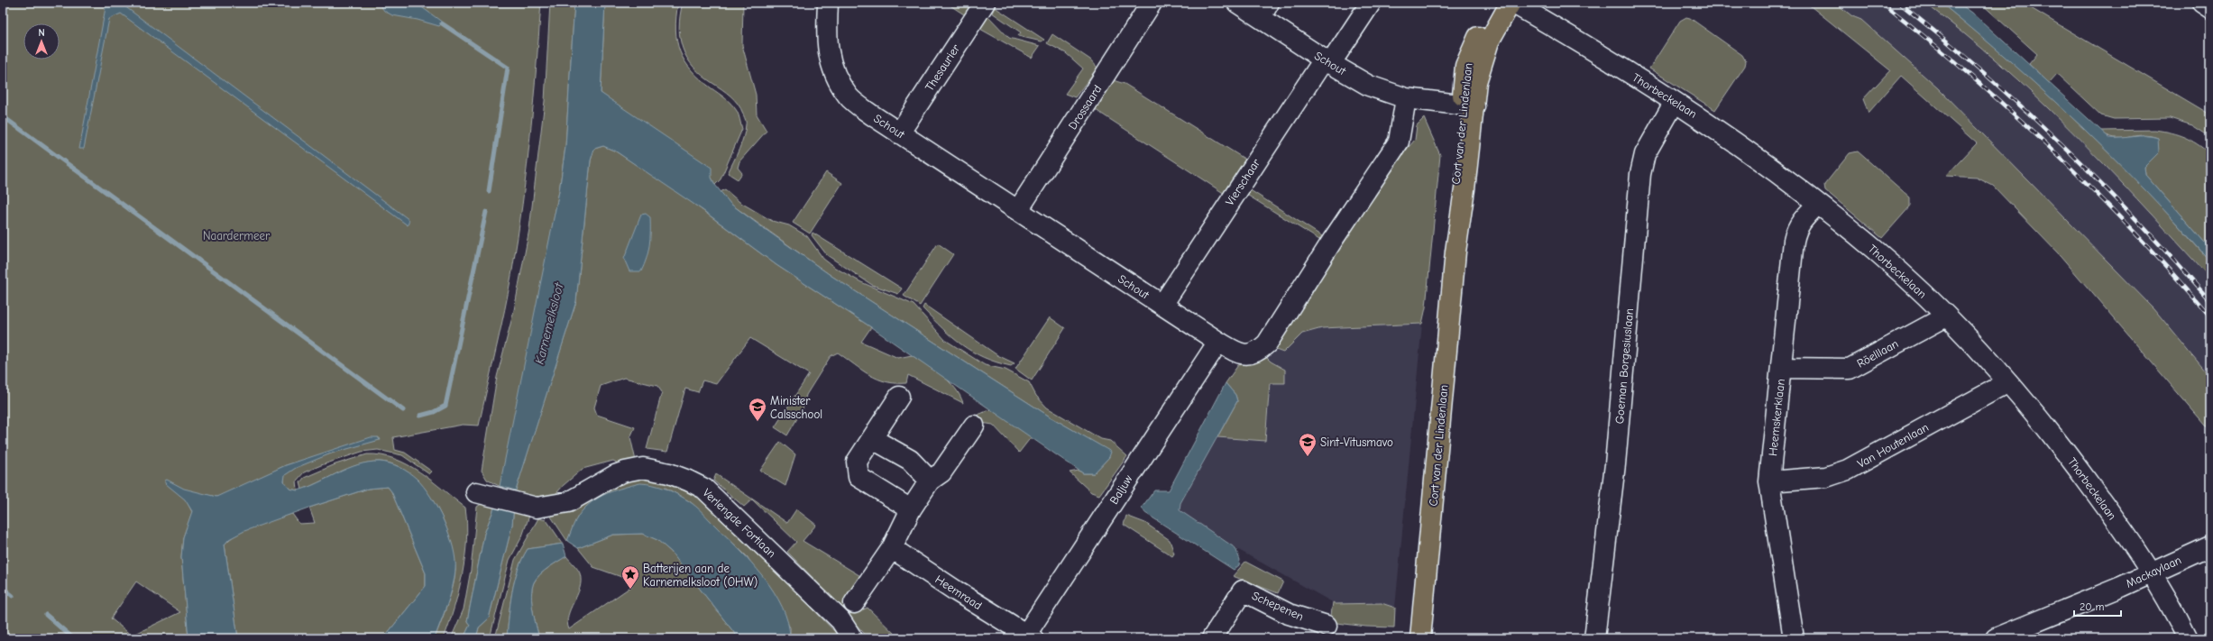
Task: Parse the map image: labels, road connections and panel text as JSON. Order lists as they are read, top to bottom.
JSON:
{
  "streets": {
    "main road": ["Cort van der Lindenlaan"],
    "street": [
      "Schout",
      "Thesaurier",
      "Thorbeckelaan",
      "Drossaard",
      "Vierschaar",
      "Röelllaan",
      "Goeman Borgesiuslaan",
      "Heemskerklaan",
      "Van Houtenlaan",
      "Baljuw",
      "Verlengde Fortlaan",
      "Mackaylaan",
      "Heemraad",
      "Schepenen"
    ]
  },
  "crossings": [
    ["Schout", "Thesaurier"],
    ["Schout", "Drossaard"],
    ["Schout", "Cort van der Lindenlaan"],
    ["Schout", "Vierschaar"],
    ["Schout", "Baljuw"],
    ["Thorbeckelaan", "Cort van der Lindenlaan"],
    ["Thorbeckelaan", "Röelllaan"],
    ["Thorbeckelaan", "Goeman Borgesiuslaan"],
    ["Thorbeckelaan", "Heemskerklaan"],
    ["Thorbeckelaan", "Van Houtenlaan"],
    ["Thorbeckelaan", "Mackaylaan"],
    ["Röelllaan", "Heemskerklaan"],
    ["Heemskerklaan", "Van Houtenlaan"],
    ["Baljuw", "Heemraad"]
  ],
  "water": ["Karnemelksloot"],
  "parks": ["Naardermeer"],
  "places": {
    "school or university": ["Minister Calsschool", "Sint-Vitusmavo"],
    "place": ["Batterijen aan de Karnemelksloot (OHW)"]
  },
  "scale_bar": "20 m",
  "north": "top"
}
